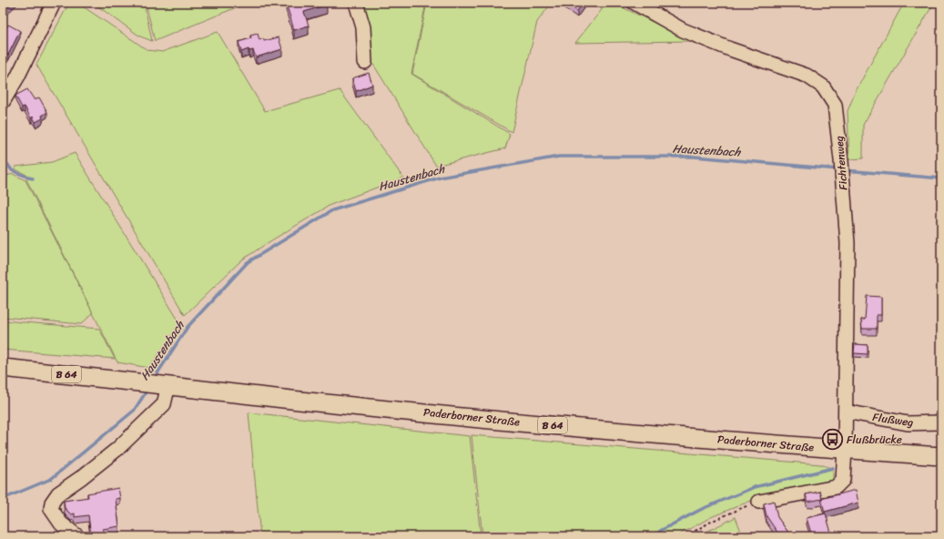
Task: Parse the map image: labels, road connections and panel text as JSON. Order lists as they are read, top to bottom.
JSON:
{
  "streets": {
    "main road": ["B 64", "Paderborner Straße"],
    "street": ["Fichtenweg", "Flußweg"]
  },
  "crossings": [
    ["Fichtenweg", "Paderborner Straße"],
    ["Fichtenweg", "Flußweg"]
  ],
  "water": ["Haustenbach"],
  "places": {
    "bus stop": ["Flußbrücke"]
  }
}
